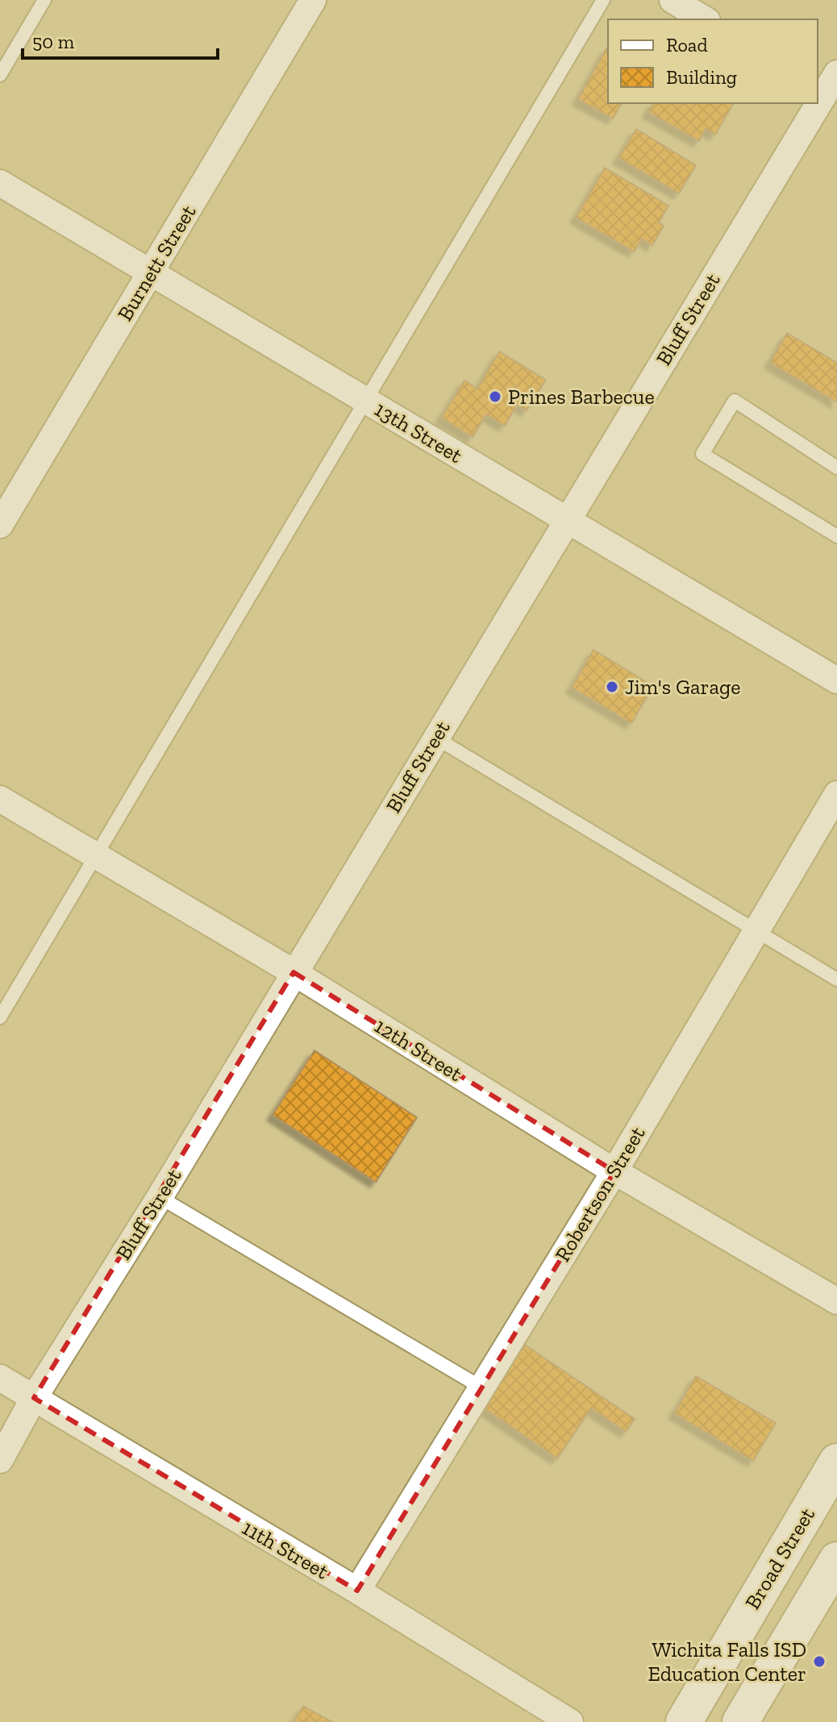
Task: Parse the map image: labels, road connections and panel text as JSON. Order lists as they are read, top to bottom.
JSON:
{
  "streets": {
    "main road": ["Broad Street"],
    "street": [
      "Burnett Street",
      "Bluff Street",
      "13th Street",
      "12th Street",
      "Robertson Street",
      "11th Street"
    ]
  },
  "crossings": [
    ["Burnett Street", "13th Street"],
    ["Bluff Street", "13th Street"],
    ["Bluff Street", "12th Street"],
    ["Bluff Street", "11th Street"],
    ["12th Street", "Robertson Street"],
    ["Robertson Street", "11th Street"]
  ],
  "places": ["Prines Barbecue", "Jim's Garage", "Wichita Falls ISD Education Center"],
  "legend": ["Road", "Building"],
  "scale_bar": "50 m"
}
